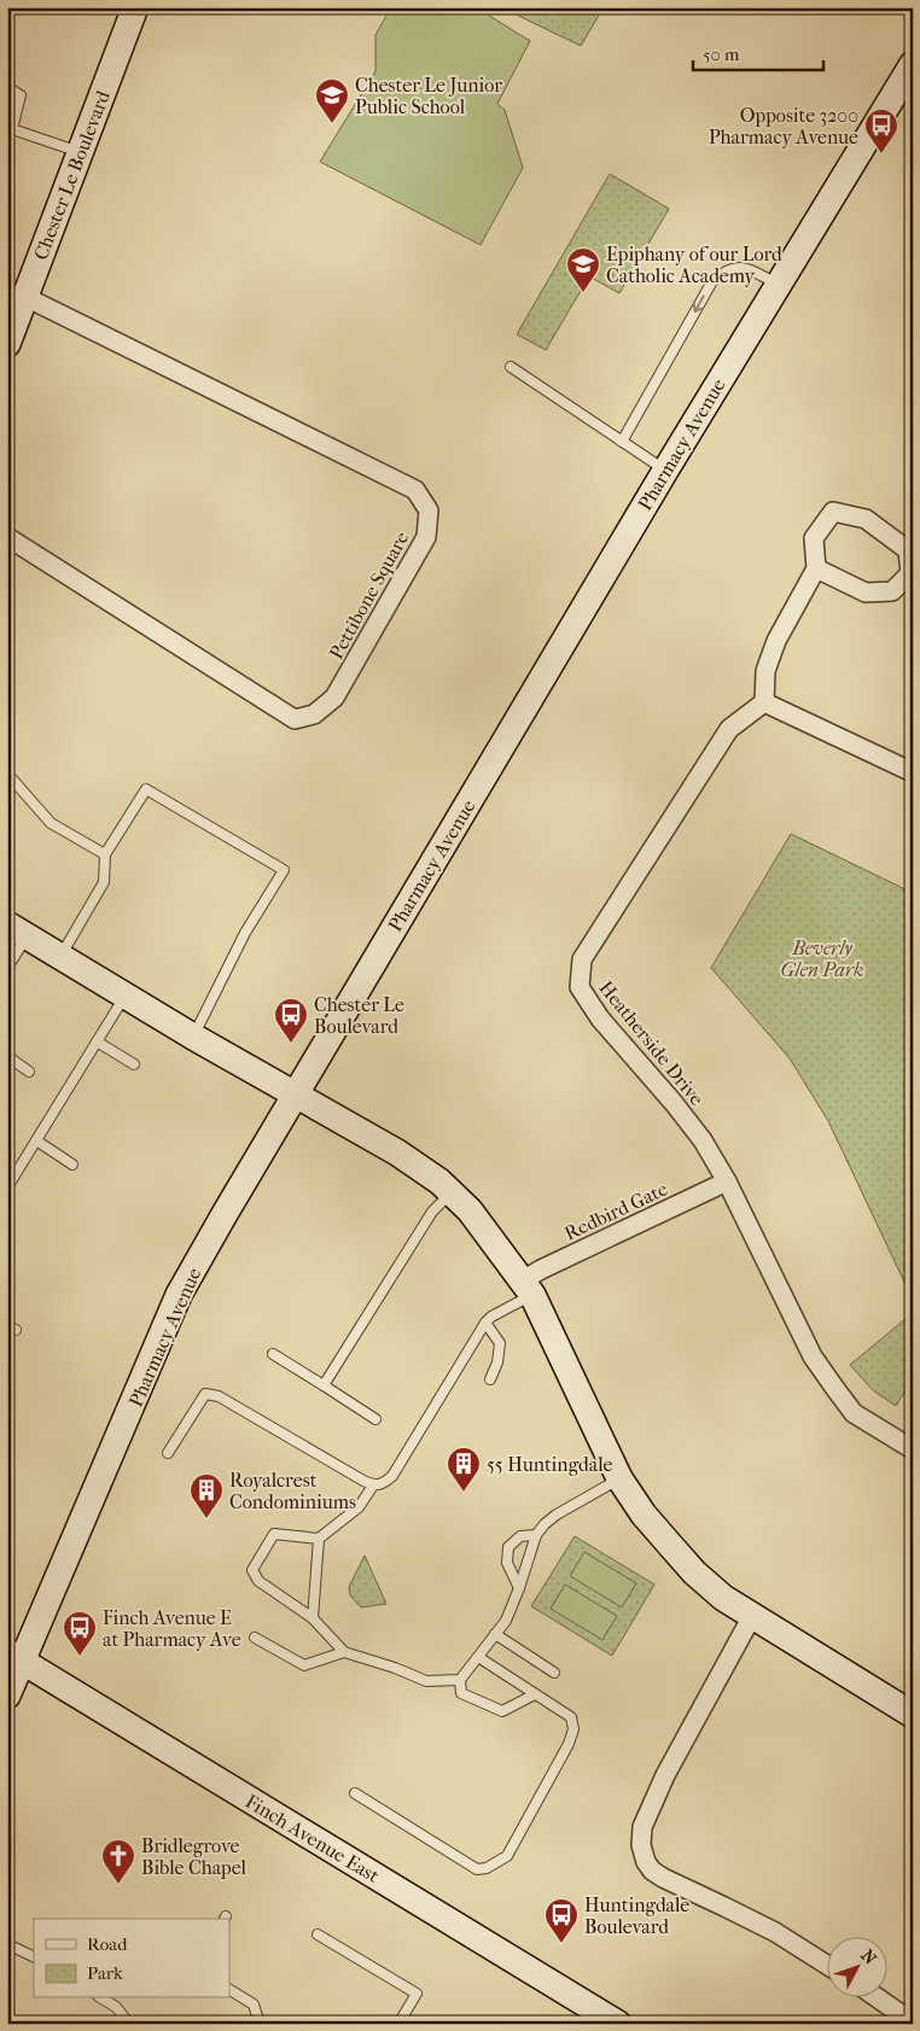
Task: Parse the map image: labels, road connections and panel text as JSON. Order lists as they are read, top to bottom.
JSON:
{
  "streets": {
    "street": [
      "Chester Le Boulevard",
      "Pharmacy Avenue",
      "Pettibone Square",
      "Heatherside Drive",
      "Redbird Gate",
      "Finch Avenue East"
    ]
  },
  "crossings": [
    ["Chester Le Boulevard", "Pettibone Square"],
    ["Pharmacy Avenue", "Finch Avenue East"],
    ["Heatherside Drive", "Redbird Gate"]
  ],
  "parks": ["Beverly Glen Park"],
  "places": {
    "school or university": ["Chester Le Junior Public School", "Epiphany of our Lord Catholic Academy"],
    "bus stop": [
      "Opposite 3200 Pharmacy Avenue",
      "Chester Le Boulevard",
      "Finch Avenue E at Pharmacy Ave",
      "Huntingdale Boulevard"
    ],
    "building": ["55 Huntingdale", "Royalcrest Condominiums"],
    "church": ["Bridlegrove Bible Chapel"]
  },
  "legend": ["Road", "Park"],
  "scale_bar": "50 m",
  "north": "top right"
}
